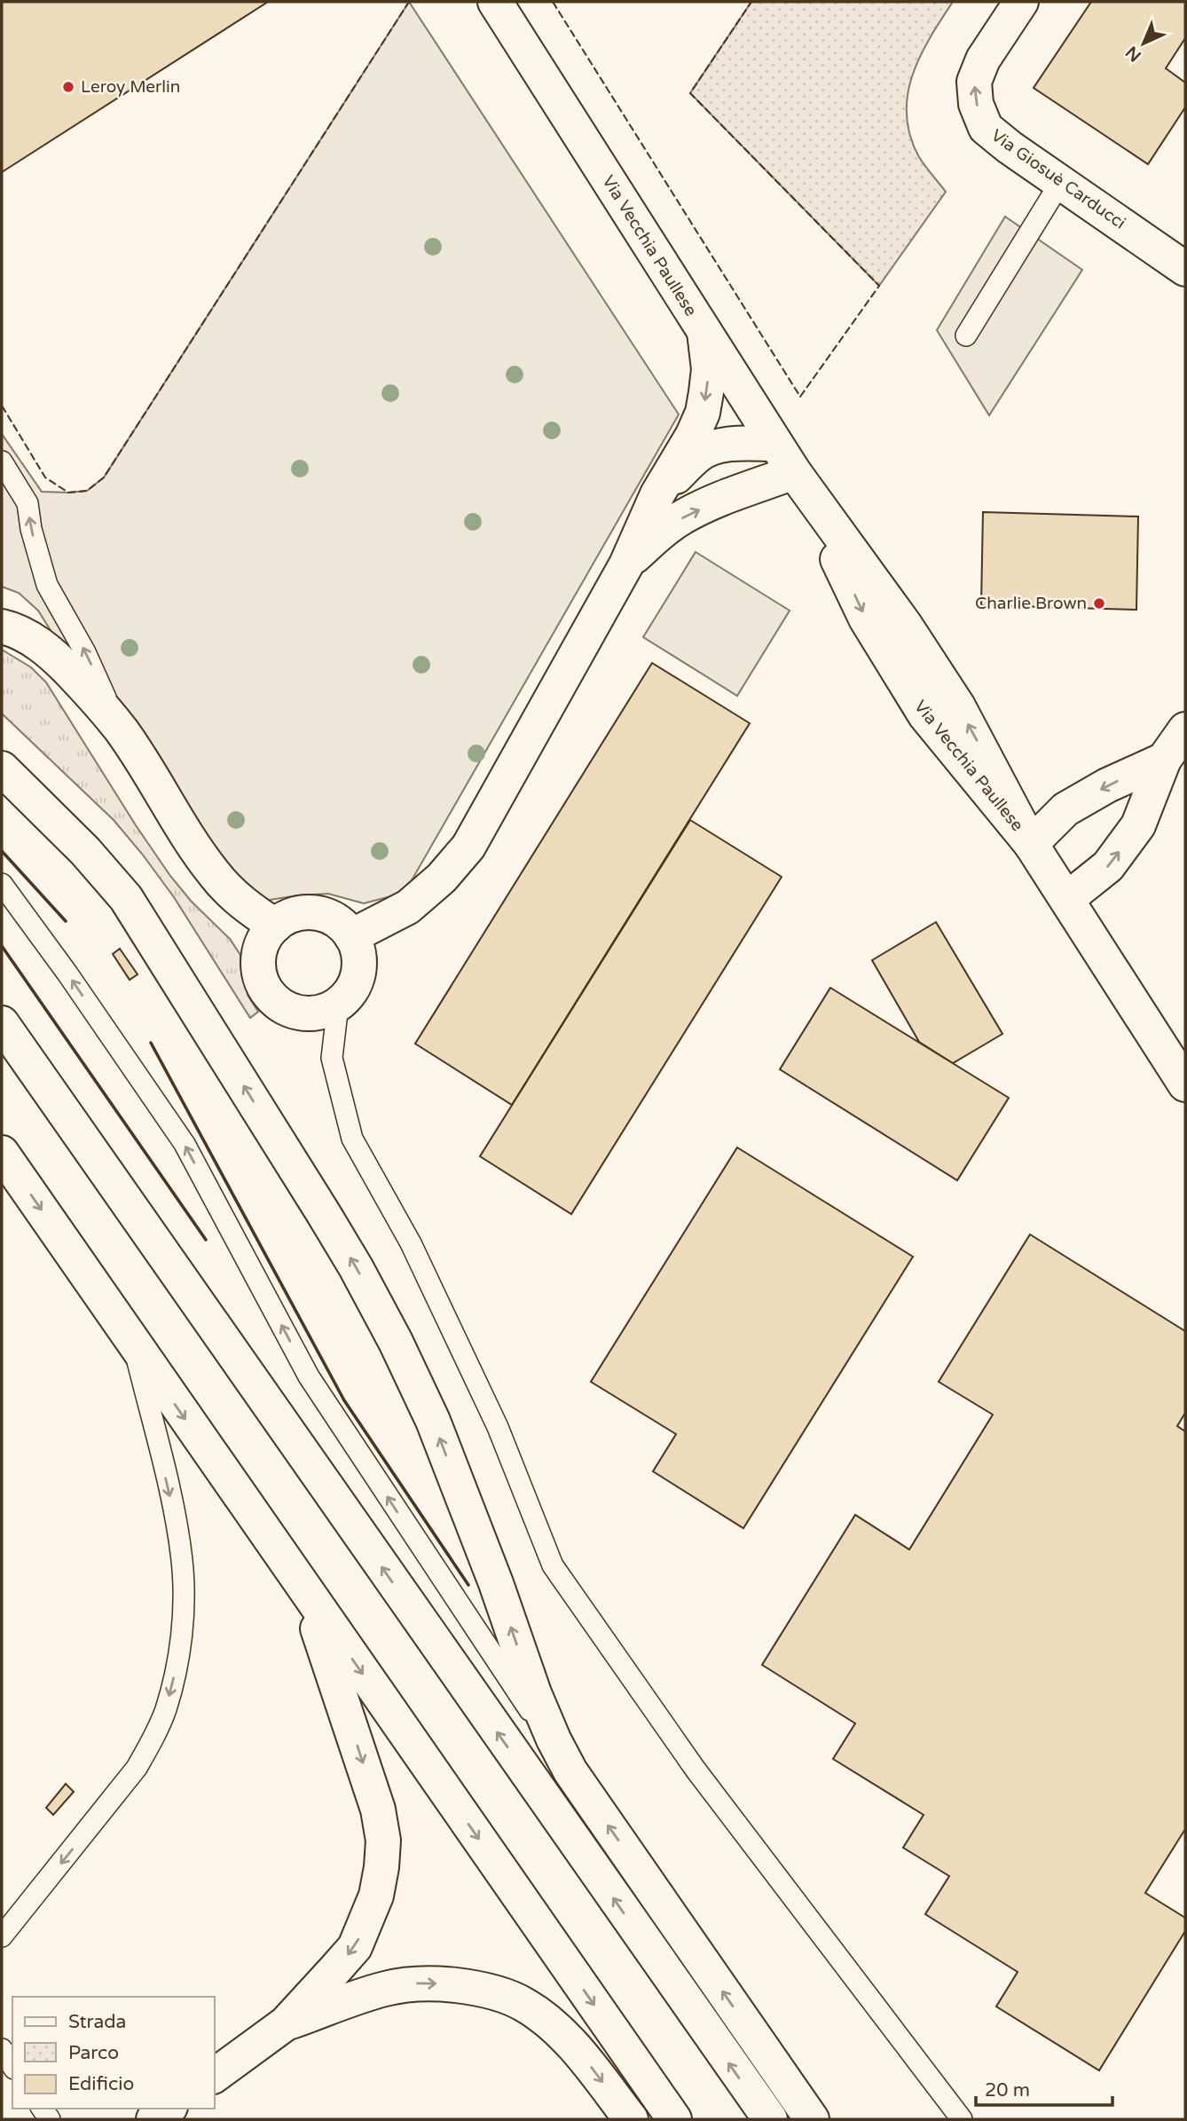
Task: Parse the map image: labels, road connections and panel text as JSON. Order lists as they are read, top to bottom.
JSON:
{
  "streets": {
    "main road": ["Via Giosuè Carducci", "Via Vecchia Paullese"]
  },
  "places": ["Leroy Merlin", "Charlie Brown"],
  "legend": ["Strada", "Parco", "Edificio"],
  "scale_bar": "20 m",
  "north": "bottom left"
}
